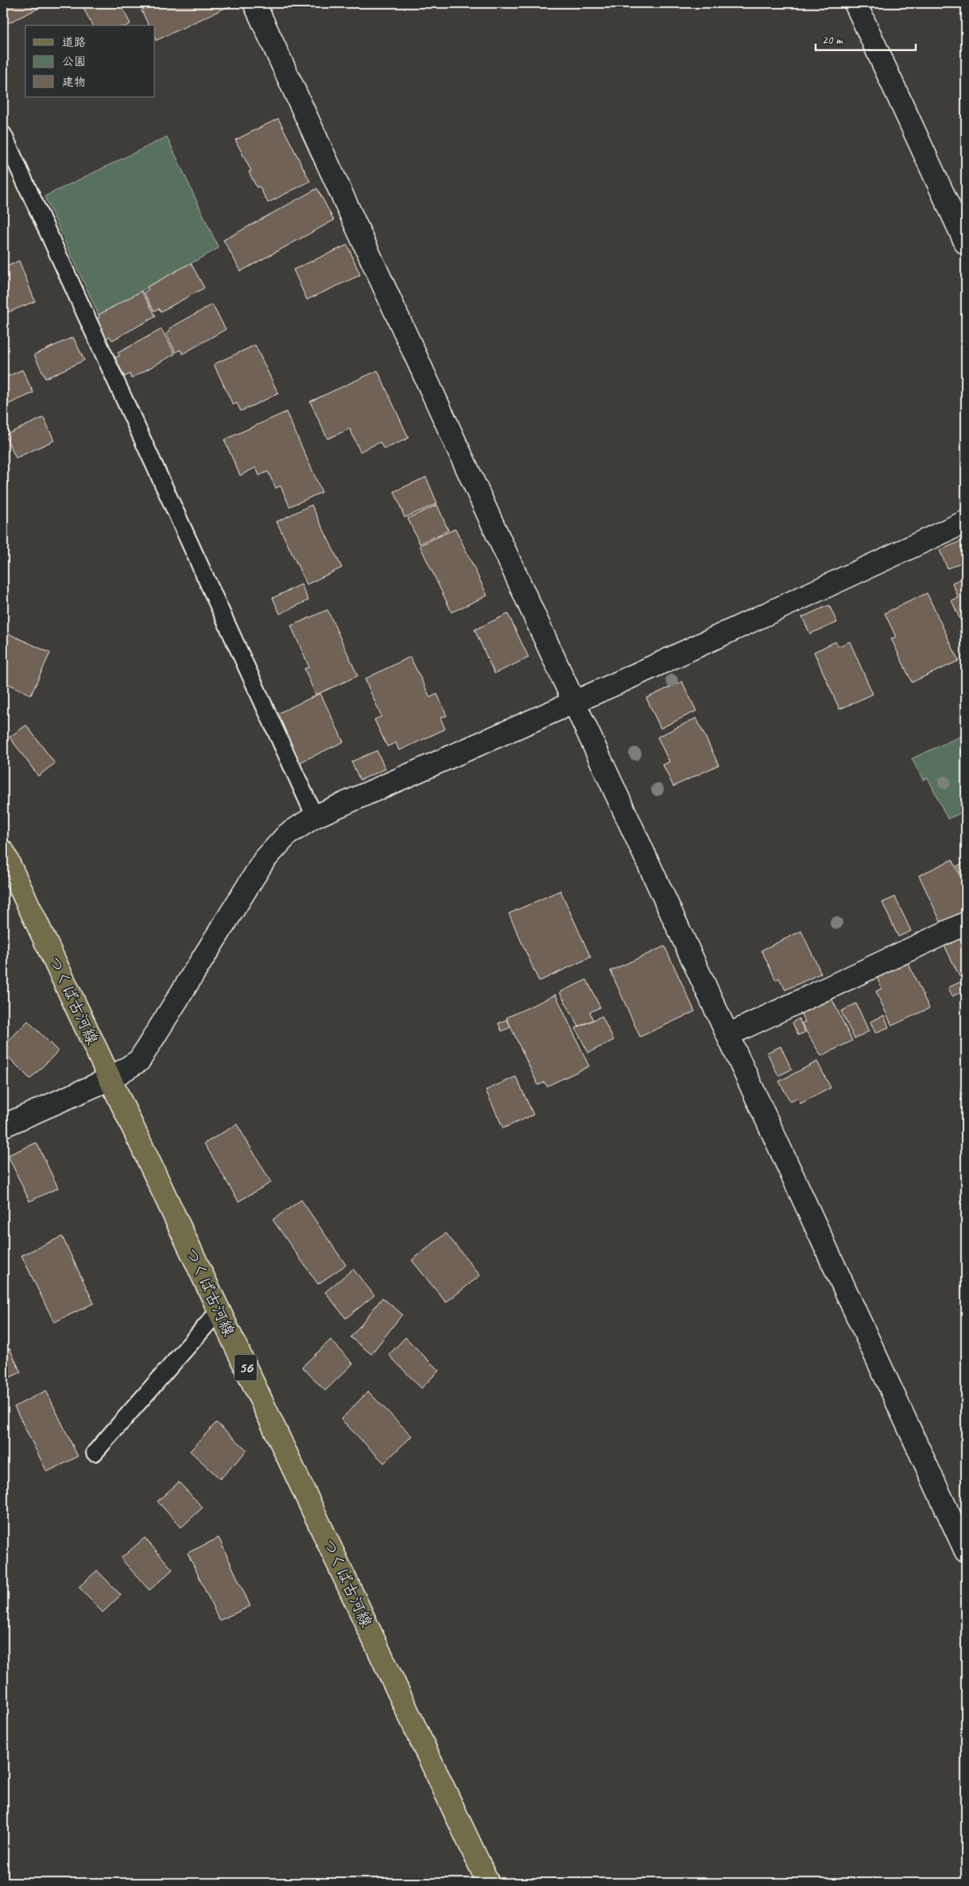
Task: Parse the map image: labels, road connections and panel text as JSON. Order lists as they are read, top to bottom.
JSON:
{
  "streets": {
    "main road": ["つくば古河線", "56"]
  },
  "legend": ["道路", "公園", "建物"],
  "scale_bar": "20 m"
}
